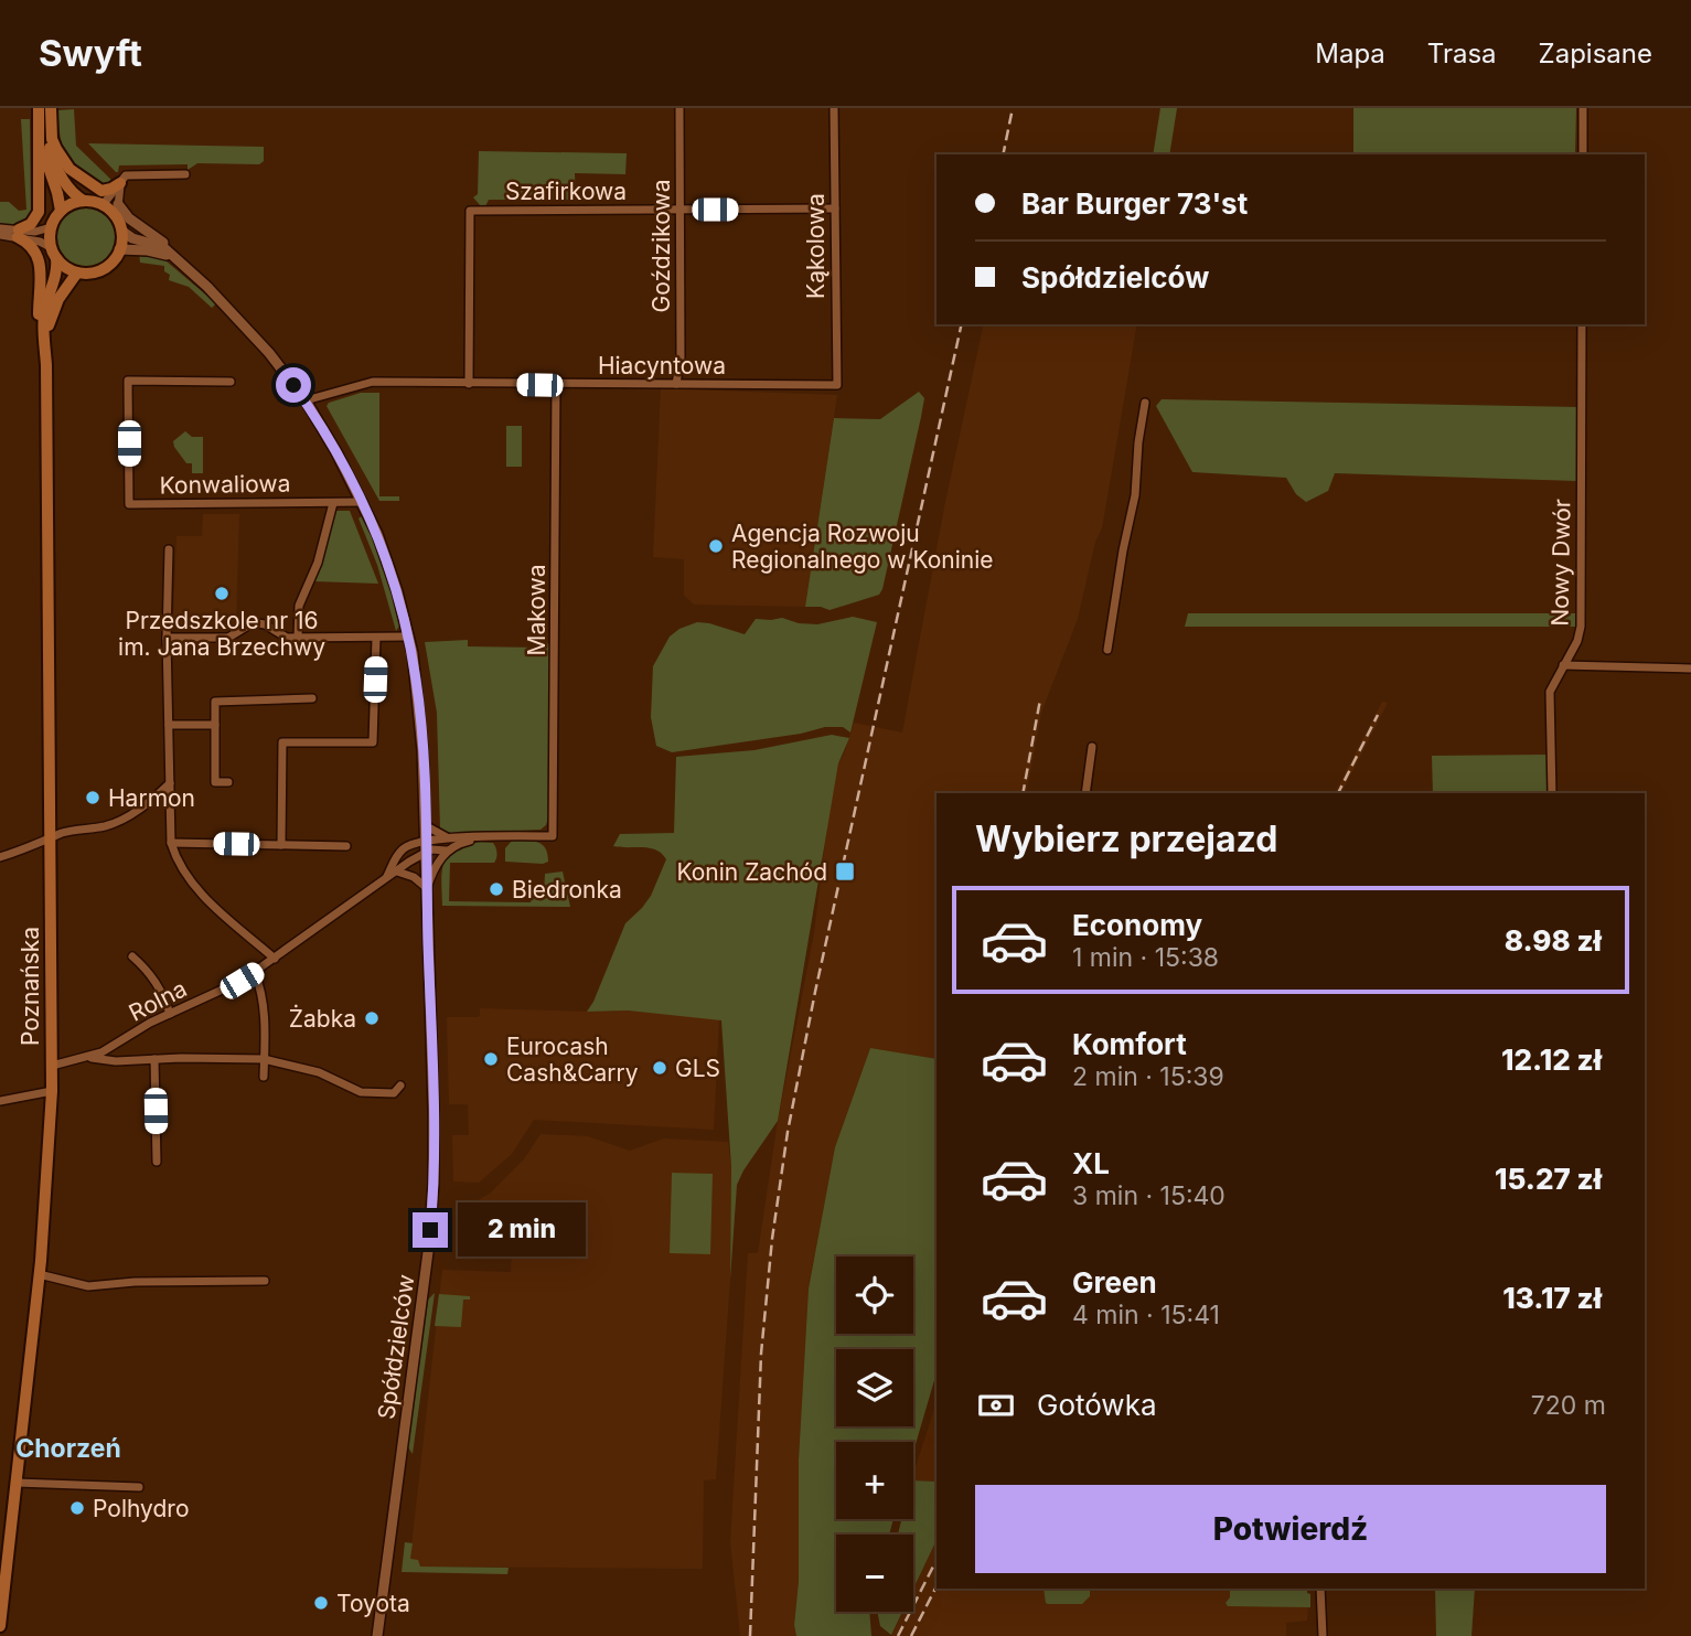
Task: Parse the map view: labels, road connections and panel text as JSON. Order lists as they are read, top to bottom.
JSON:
{
  "streets": {
    "main road": ["Poznańska"],
    "street": [
      "Szafirkowa",
      "Goździkowa",
      "Kąkolowa",
      "Hiacyntowa",
      "Konwaliowa",
      "Nowy Dwór",
      "Makowa",
      "Rolna",
      "Spółdzielców"
    ]
  },
  "crossings": [
    ["Szafirkowa", "Goździkowa"],
    ["Szafirkowa", "Kąkolowa"],
    ["Szafirkowa", "Hiacyntowa"],
    ["Goździkowa", "Hiacyntowa"],
    ["Kąkolowa", "Hiacyntowa"],
    ["Hiacyntowa", "Makowa"],
    ["Hiacyntowa", "Spółdzielców"],
    ["Konwaliowa", "Spółdzielców"],
    ["Poznańska", "Rolna"],
    ["Poznańska", "Spółdzielców"],
    ["Rolna", "Spółdzielców"]
  ],
  "districts": ["Chorzeń"],
  "places": {
    "other": [
      "Agencja Rozwoju Regionalnego w Koninie",
      "Przedszkole nr 16 im. Jana Brzechwy",
      "Harmon",
      "Biedronka",
      "Żabka",
      "Eurocash Cash&Carry",
      "GLS",
      "Polhydro",
      "Toyota"
    ],
    "transit": ["Konin Zachód"]
  },
  "page": {
    "header": "Swyft",
    "nav": ["Mapa", "Trasa", "Zapisane"],
    "banner": ["Bar Burger 73'st", "Spółdzielców"],
    "heading": "Wybierz przejazd",
    "list": [
      {
        "name": "Economy",
        "note": "1 min · 15:38",
        "value": "8.98 zł"
      },
      {
        "name": "Komfort",
        "note": "2 min · 15:39",
        "value": "12.12 zł"
      },
      {
        "name": "XL",
        "note": "3 min · 15:40",
        "value": "15.27 zł"
      },
      {
        "name": "Green",
        "note": "4 min · 15:41",
        "value": "13.17 zł"
      }
    ],
    "bubble": "2 min",
    "map_buttons": ["+", "−"],
    "pay": ["Gotówka", "720 m"],
    "buttons": "Potwierdź"
  }
}
